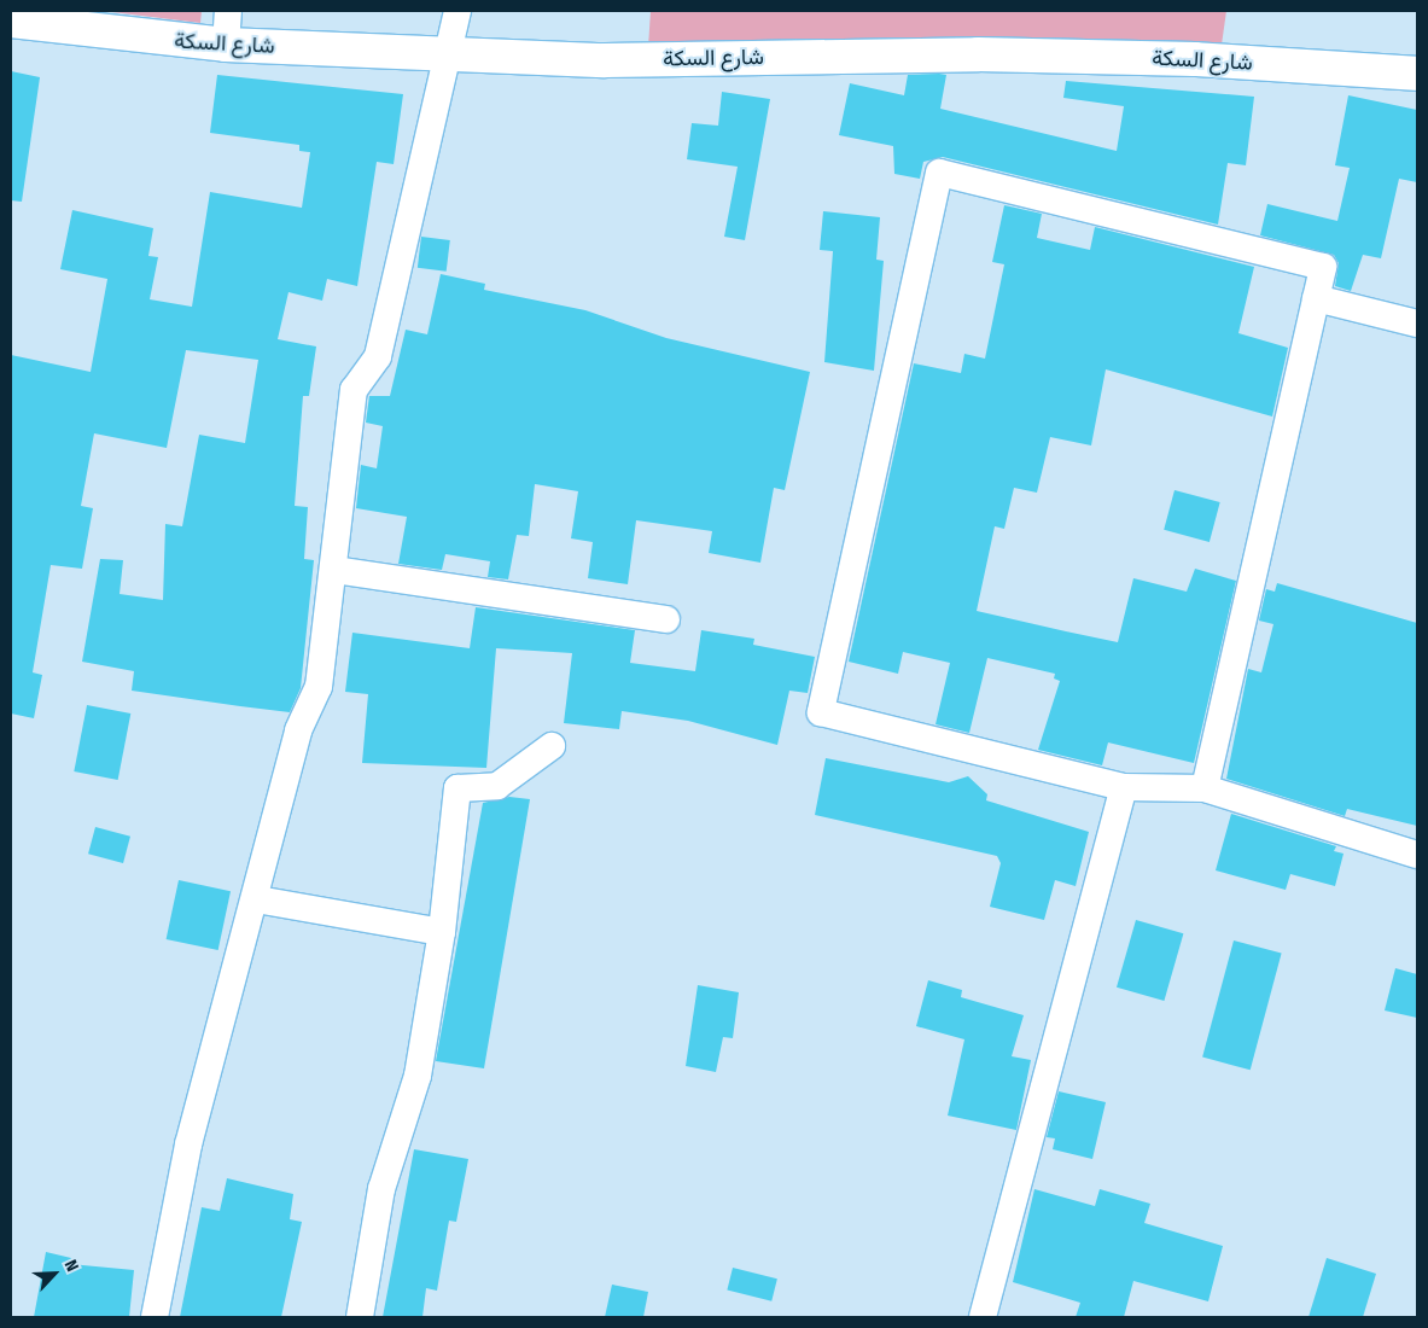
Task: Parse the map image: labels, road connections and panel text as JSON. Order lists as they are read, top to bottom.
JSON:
{
  "streets": {
    "main road": ["شارع السكة"]
  },
  "north": "top right"
}
